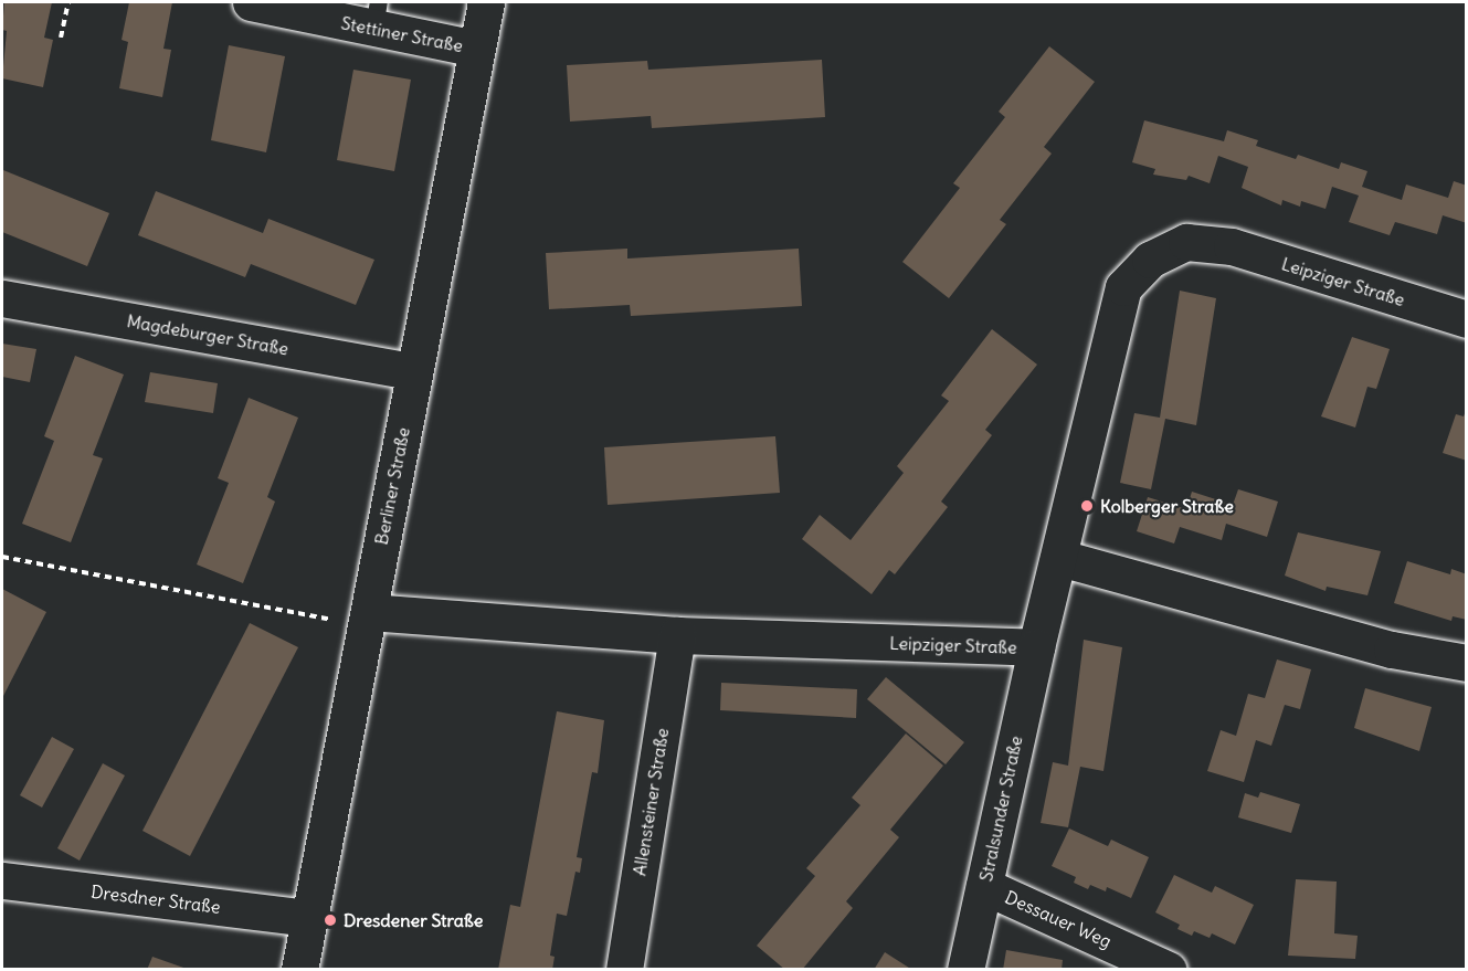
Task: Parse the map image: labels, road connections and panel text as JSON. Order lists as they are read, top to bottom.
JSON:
{
  "streets": {
    "street": [
      "Stettiner Straße",
      "Leipziger Straße",
      "Magdeburger Straße",
      "Berliner Straße",
      "Allensteiner Straße",
      "Stralsunder Straße",
      "Dresdner Straße",
      "Dessauer Weg"
    ]
  },
  "crossings": [
    ["Stettiner Straße", "Berliner Straße"],
    ["Leipziger Straße", "Berliner Straße"],
    ["Leipziger Straße", "Allensteiner Straße"],
    ["Leipziger Straße", "Stralsunder Straße"],
    ["Magdeburger Straße", "Berliner Straße"],
    ["Berliner Straße", "Dresdner Straße"],
    ["Stralsunder Straße", "Dessauer Weg"]
  ],
  "places": ["Kolberger Straße", "Dresdener Straße"]
}
